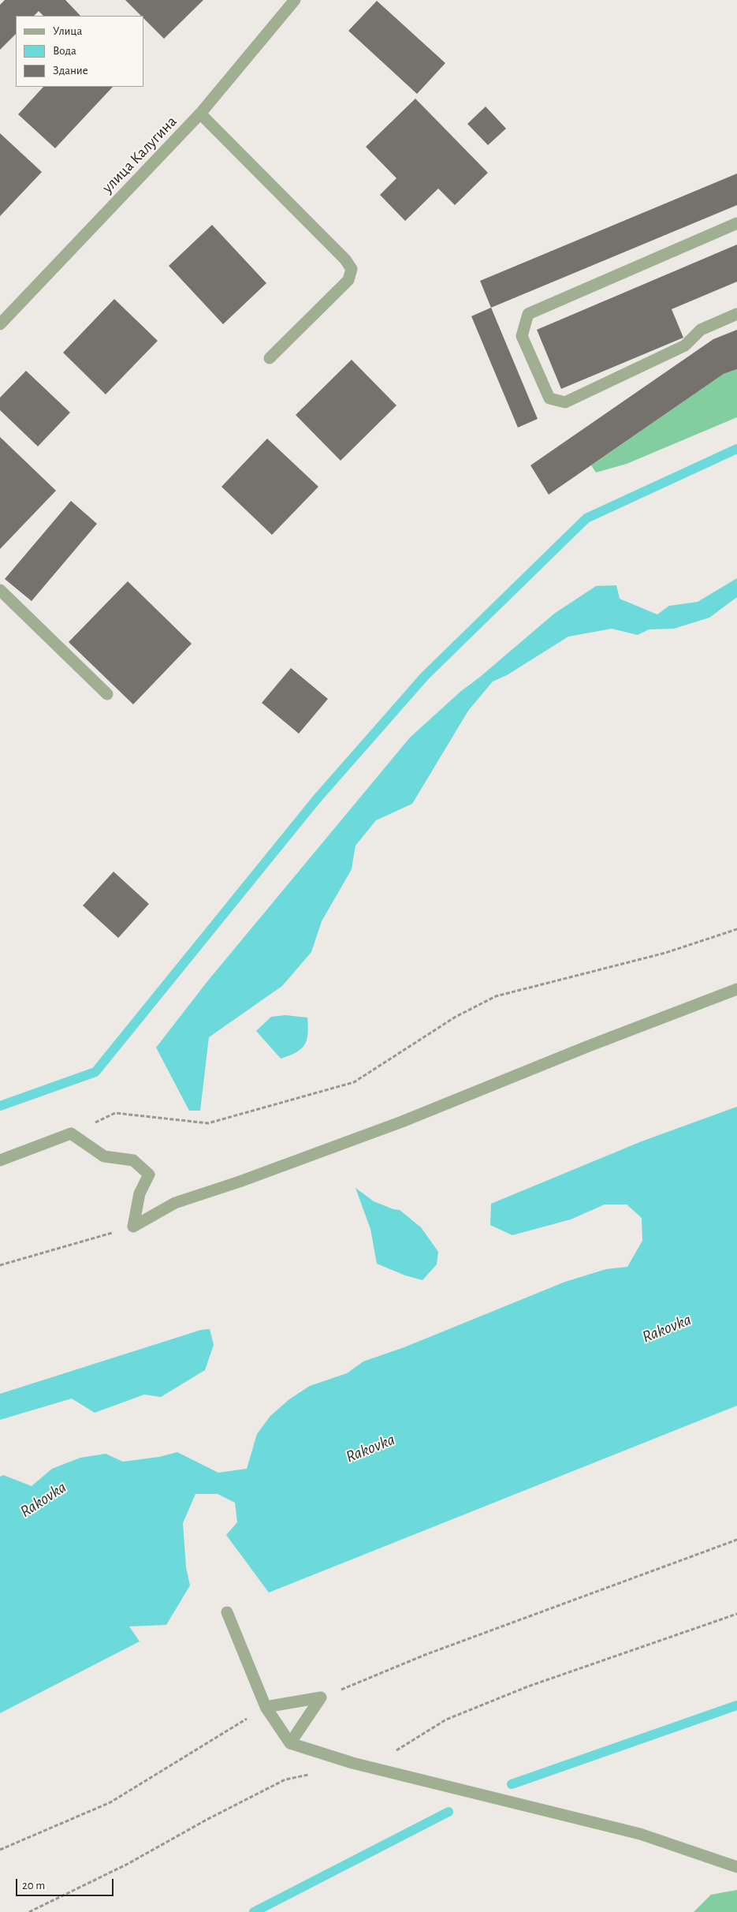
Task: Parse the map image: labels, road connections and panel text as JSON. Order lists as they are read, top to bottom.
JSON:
{
  "streets": {
    "street": ["улица Калугина"]
  },
  "water": ["Rakovka"],
  "legend": ["Улица", "Вода", "Здание"],
  "scale_bar": "20 m"
}
